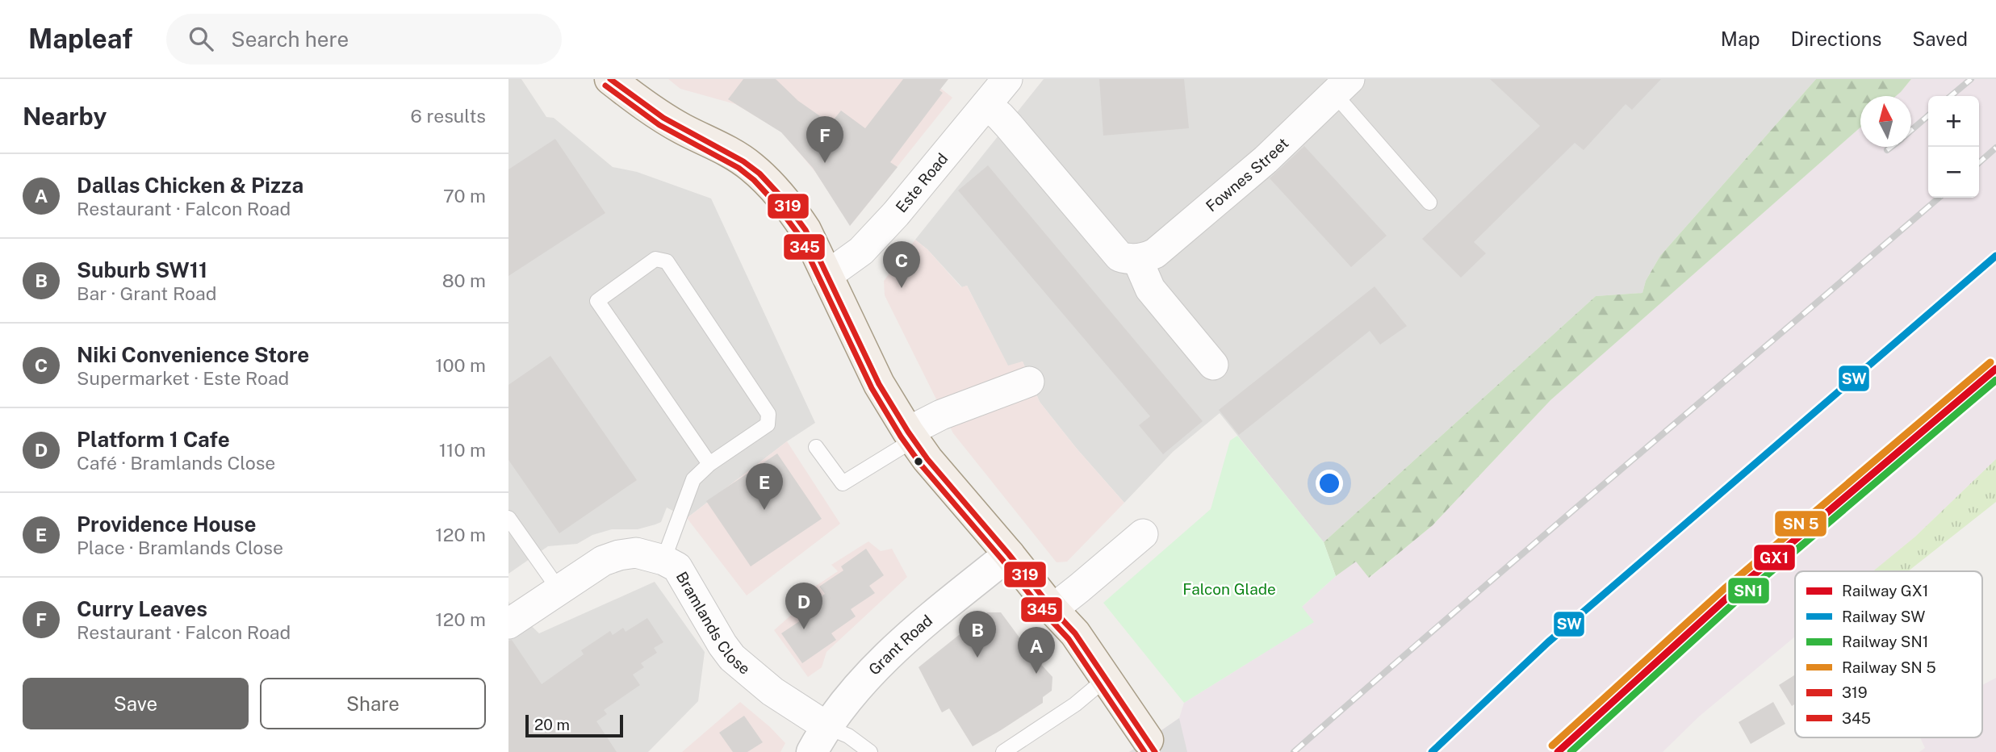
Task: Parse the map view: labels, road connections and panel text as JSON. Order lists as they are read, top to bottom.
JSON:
{
  "streets": {
    "street": [
      "Fownes Street",
      "Este Road",
      "Bramlands Close",
      "Grant Road"
    ]
  },
  "crossings": [
    ["Bramlands Close", "Grant Road"]
  ],
  "parks": ["Falcon Glade"],
  "lines": [
    "transit line 319",
    "transit line 345",
    "rail line SW",
    "rail line GX1",
    "rail line SN1"
  ],
  "legend": [
    "Railway GX1",
    "Railway SW",
    "Railway SN1",
    "Railway SN 5",
    "319",
    "345"
  ],
  "scale_bar": "20 m",
  "north": "top",
  "page": {
    "header": "Mapleaf",
    "search": "Search here",
    "nav": ["Map", "Directions", "Saved"],
    "heading": ["Nearby", "6 results"],
    "map_buttons": ["+", "−"],
    "pins": [
      "F",
      "C",
      "E",
      "D",
      "B",
      "A"
    ],
    "list": [
      {
        "mark": "A",
        "name": "Dallas Chicken & Pizza",
        "note": "Restaurant · Falcon Road",
        "value": "70 m"
      },
      {
        "mark": "B",
        "name": "Suburb SW11",
        "note": "Bar · Grant Road",
        "value": "80 m"
      },
      {
        "mark": "C",
        "name": "Niki Convenience Store",
        "note": "Supermarket · Este Road",
        "value": "100 m"
      },
      {
        "mark": "D",
        "name": "Platform 1 Cafe",
        "note": "Café · Bramlands Close",
        "value": "110 m"
      },
      {
        "mark": "E",
        "name": "Providence House",
        "note": "Place · Bramlands Close",
        "value": "120 m"
      },
      {
        "mark": "F",
        "name": "Curry Leaves",
        "note": "Restaurant · Falcon Road",
        "value": "120 m"
      }
    ],
    "buttons": ["Save", "Share"],
    "scale": "20 m"
  }
}
